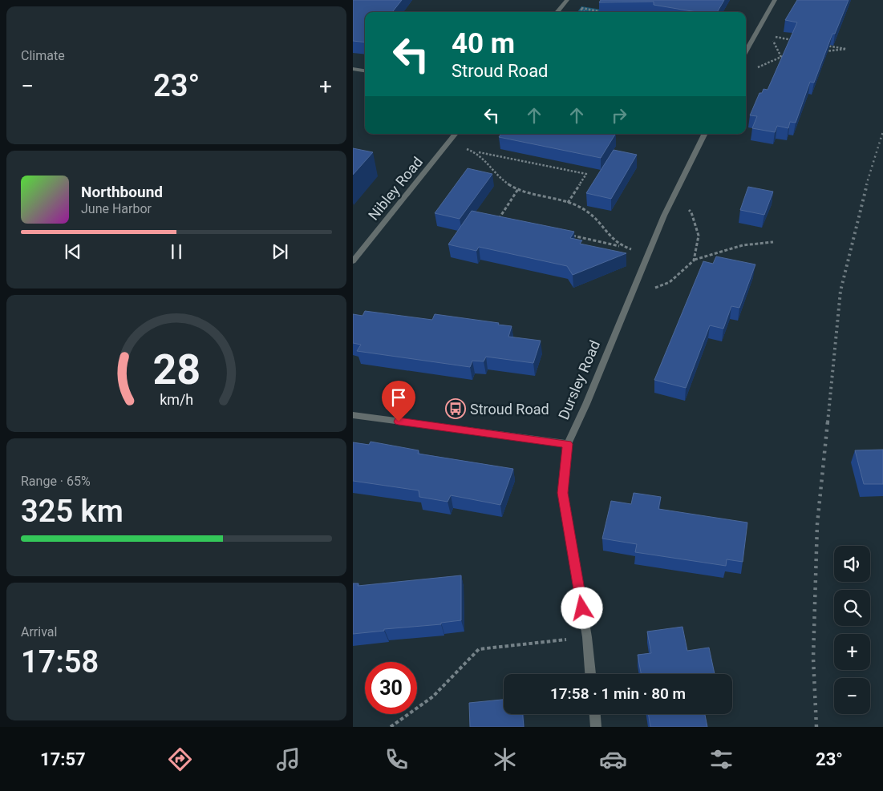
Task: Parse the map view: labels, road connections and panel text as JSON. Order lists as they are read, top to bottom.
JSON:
{
  "streets": {
    "street": ["Nibley Road", "Dursley Road"]
  },
  "places": {
    "bus stop": ["Stroud Road"]
  },
  "page": {
    "tile": [
      "Climate",
      ["Range · 65%", "325 km"],
      ["Arrival", "17:58"]
    ],
    "turn": ["40 m", "Stroud Road"],
    "heat": ["−", "23°", "+"],
    "song": ["Northbound", "June Harbor"],
    "map_buttons": ["+", "−"],
    "limit": "30",
    "trip": "17:58 · 1 min · 80 m",
    "tabs": ["17:57", "23°"],
    "gauge": ["28", "km/h"]
  }
}
